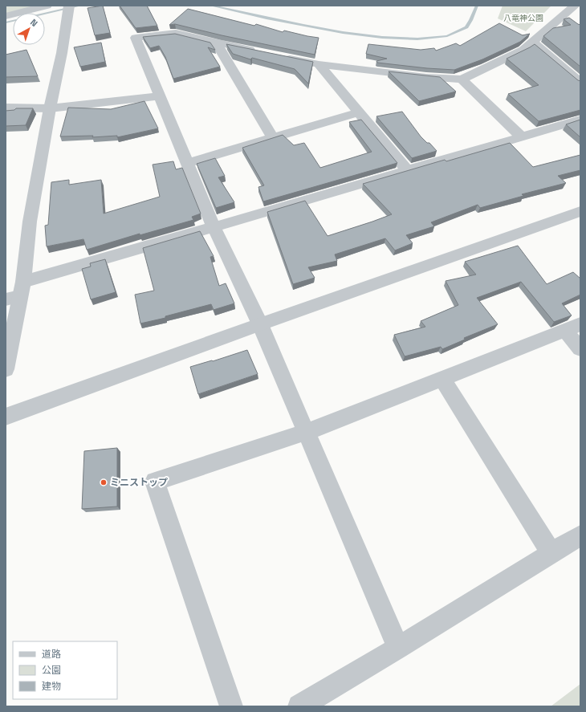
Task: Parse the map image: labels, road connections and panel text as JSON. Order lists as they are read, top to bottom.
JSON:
{
  "parks": ["八竜神公園"],
  "places": ["ミニストップ"],
  "legend": ["道路", "公園", "建物"],
  "north": "top right"
}
